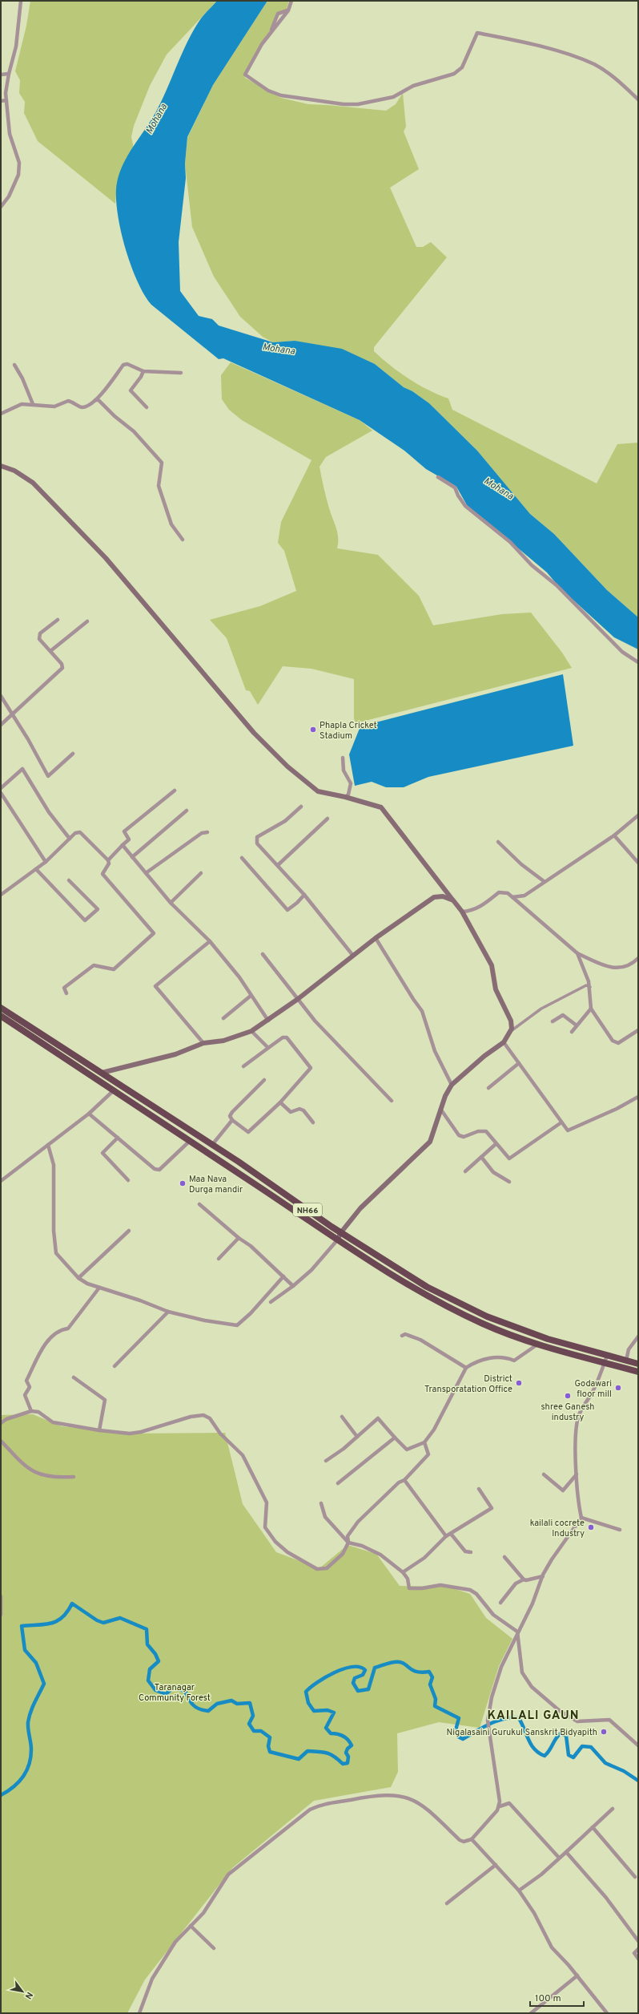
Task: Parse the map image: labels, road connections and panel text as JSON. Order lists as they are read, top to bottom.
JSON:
{
  "streets": {
    "highway": ["NH66"]
  },
  "districts": ["KAILALI GAUN"],
  "water": ["Mohana"],
  "parks": ["Taranagar Community Forest"],
  "places": [
    "Phapla Cricket Stadium",
    "Maa Nava Durga mandir",
    "District Transporatation Office",
    "Godawari floor mill",
    "shree Ganesh industry",
    "kailali cocrete Industry",
    "Nigalasaini Gurukul Sanskrit Bidyapith"
  ],
  "scale_bar": "100 m",
  "north": "bottom right"
}
